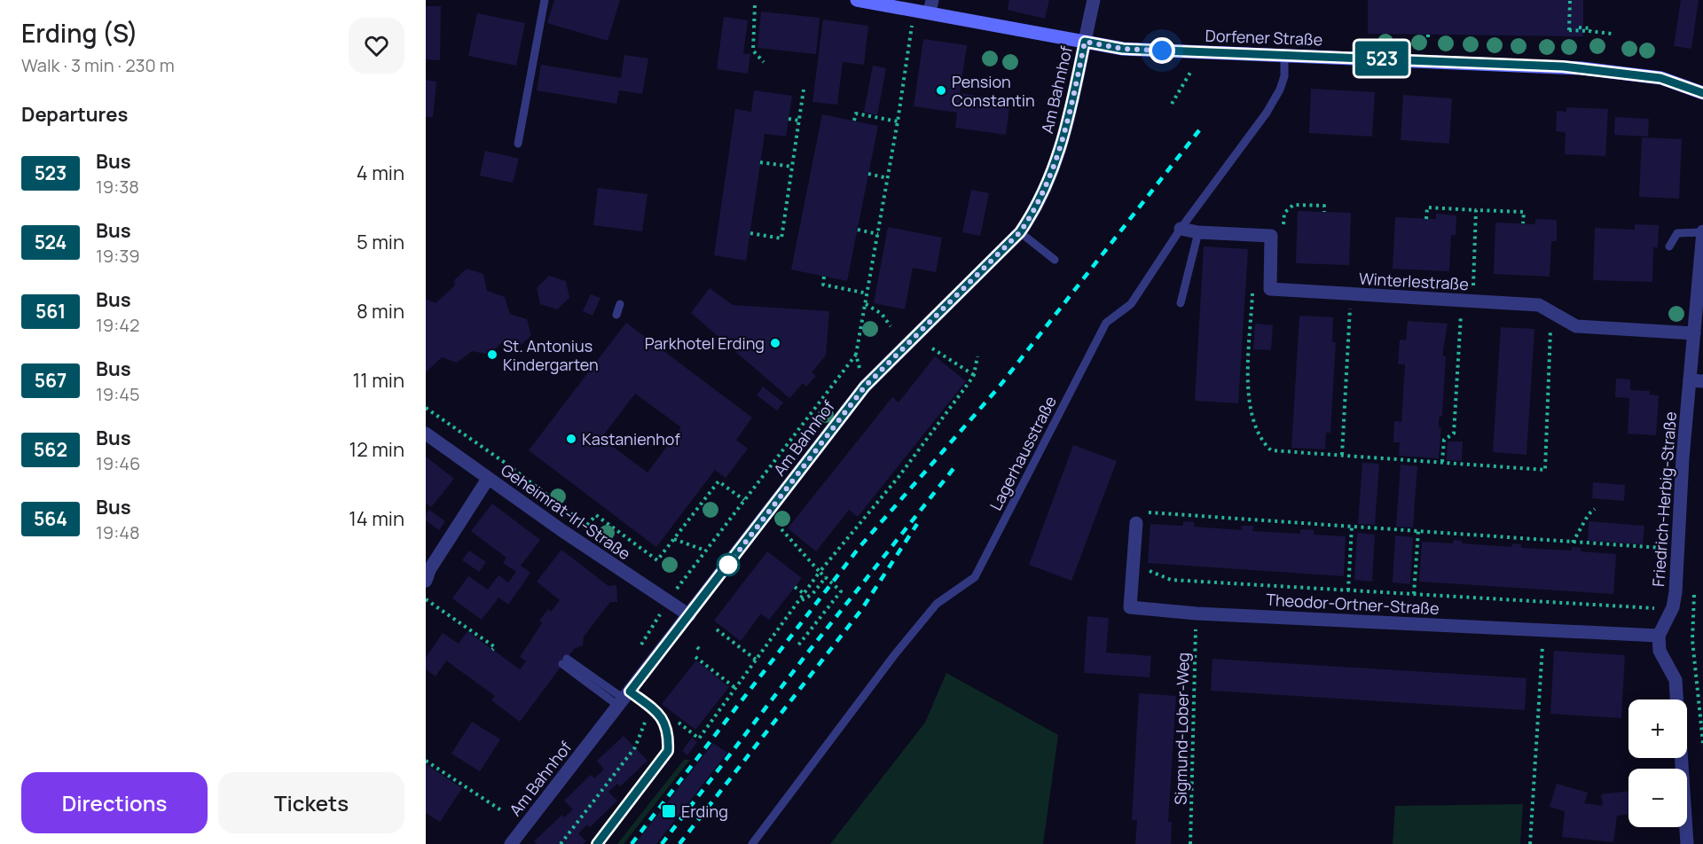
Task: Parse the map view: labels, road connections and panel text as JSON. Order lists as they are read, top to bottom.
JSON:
{
  "streets": {
    "street": [
      "Dorfener Straße",
      "Am Bahnhof",
      "Winterlestraße",
      "Friedrich-Herbig-Straße",
      "Geheimrat-Irl-Straße",
      "Theodor-Ortner-Straße"
    ],
    "lane": ["Lagerhausstraße"],
    "path": ["Sigmund-Lober-Weg"]
  },
  "crossings": [
    ["Dorfener Straße", "Am Bahnhof"],
    ["Dorfener Straße", "Lagerhausstraße"],
    ["Am Bahnhof", "Geheimrat-Irl-Straße"],
    ["Winterlestraße", "Friedrich-Herbig-Straße"],
    ["Friedrich-Herbig-Straße", "Theodor-Ortner-Straße"],
    ["Theodor-Ortner-Straße", "Sigmund-Lober-Weg"]
  ],
  "places": {
    "other": [
      "Pension Constantin",
      "Parkhotel Erding",
      "St. Antonius Kindergarten",
      "Kastanienhof"
    ],
    "transit": ["Erding"]
  },
  "lines": ["bus line 523"],
  "page": {
    "heading": [
      ["Erding (S)", "Walk · 3 min · 230 m"],
      "Departures"
    ],
    "on_map": "523",
    "list": [
      {
        "mark": "523",
        "name": "Bus",
        "note": "19:38",
        "value": "4 min"
      },
      {
        "mark": "524",
        "name": "Bus",
        "note": "19:39",
        "value": "5 min"
      },
      {
        "mark": "561",
        "name": "Bus",
        "note": "19:42",
        "value": "8 min"
      },
      {
        "mark": "567",
        "name": "Bus",
        "note": "19:45",
        "value": "11 min"
      },
      {
        "mark": "562",
        "name": "Bus",
        "note": "19:46",
        "value": "12 min"
      },
      {
        "mark": "564",
        "name": "Bus",
        "note": "19:48",
        "value": "14 min"
      }
    ],
    "map_buttons": ["+", "−"],
    "buttons": ["Directions", "Tickets"]
  }
}
